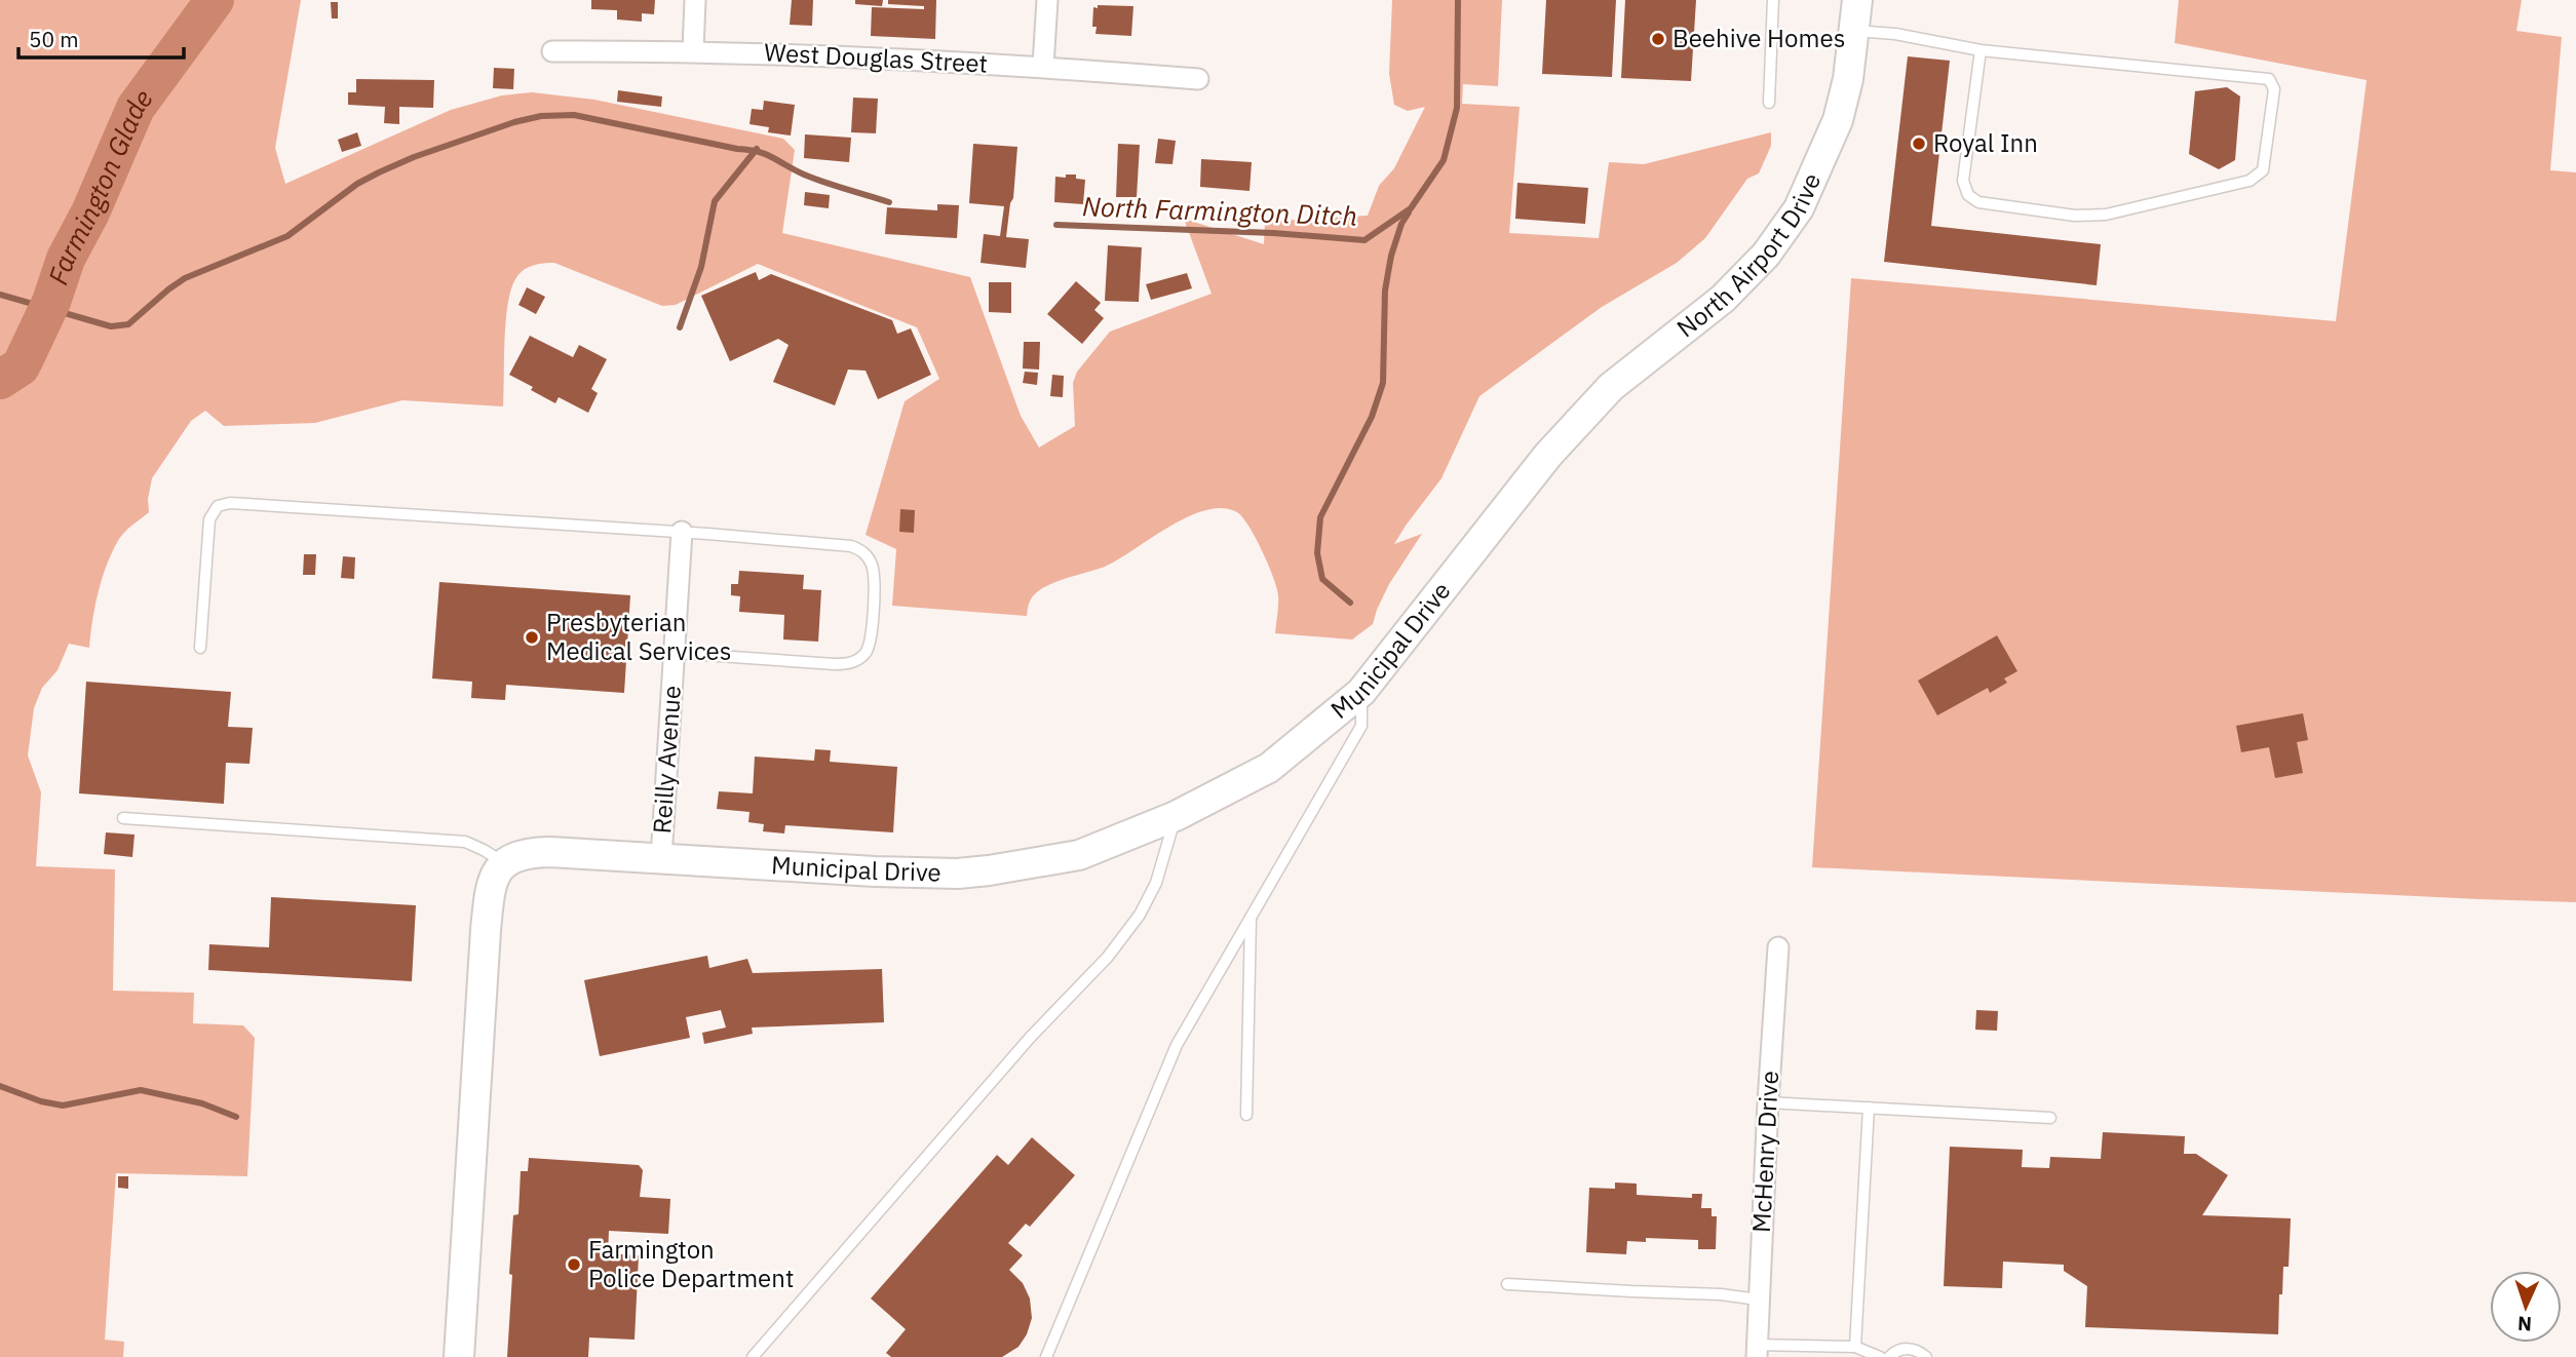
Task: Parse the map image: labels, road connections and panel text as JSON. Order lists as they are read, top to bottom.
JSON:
{
  "streets": {
    "main road": ["North Airport Drive", "Municipal Drive"],
    "street": ["West Douglas Street", "Reilly Avenue", "McHenry Drive"]
  },
  "crossings": [
    ["North Airport Drive", "Municipal Drive"],
    ["Municipal Drive", "Reilly Avenue"]
  ],
  "water": ["Farmington Glade", "North Farmington Ditch"],
  "places": [
    "Beehive Homes",
    "Royal Inn",
    "Presbyterian Medical Services",
    "Farmington Police Department"
  ],
  "scale_bar": "50 m",
  "north": "bottom"
}
